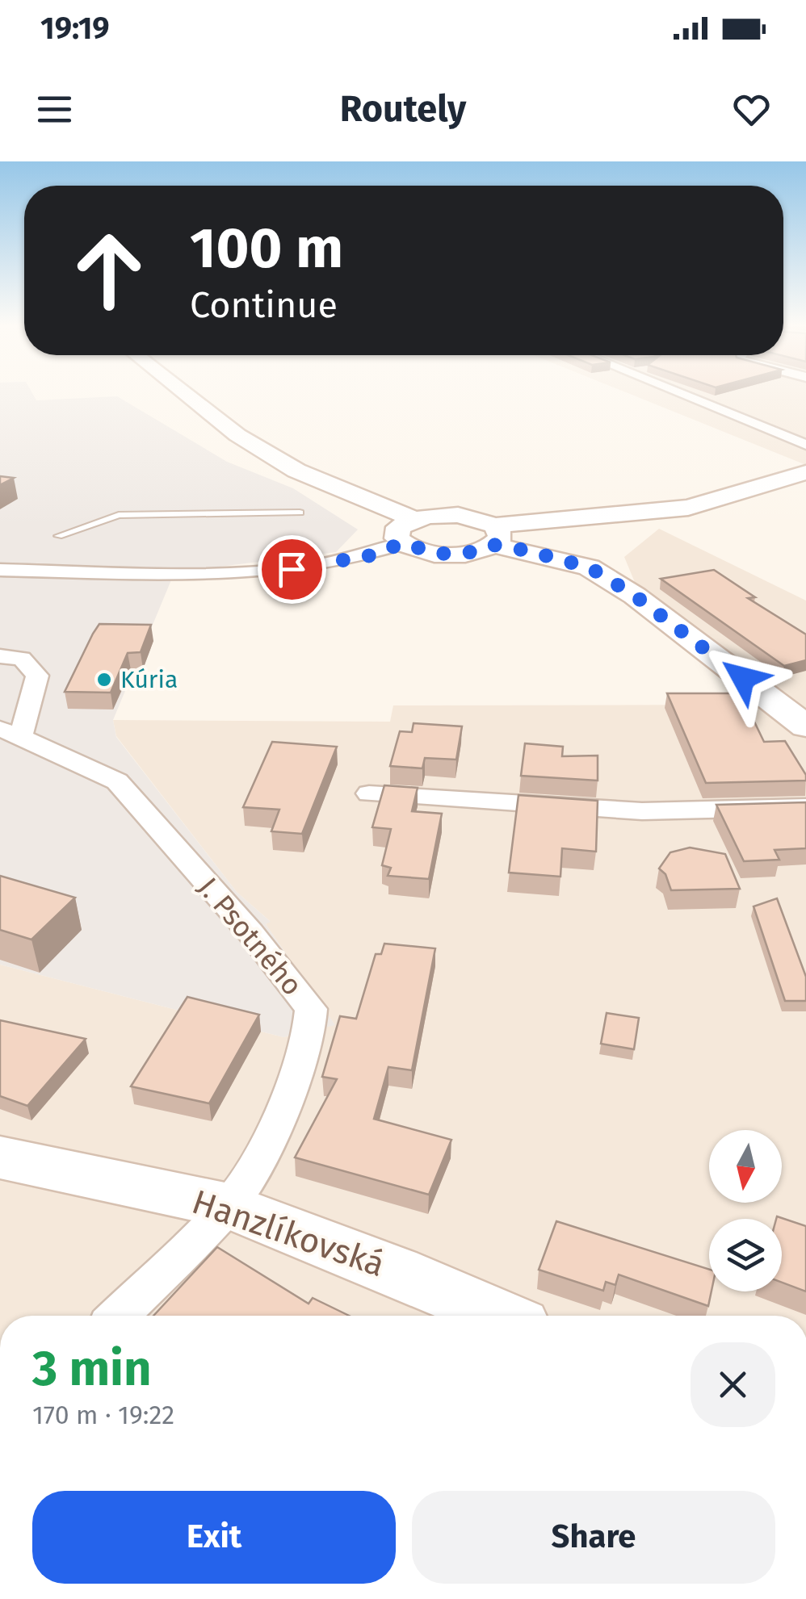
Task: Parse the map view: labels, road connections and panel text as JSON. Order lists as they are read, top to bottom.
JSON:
{
  "streets": {
    "street": ["J. Psotného", "Hanzlíkovská"]
  },
  "crossings": [
    ["J. Psotného", "Hanzlíkovská"]
  ],
  "places": ["Kúria"],
  "north": "bottom",
  "page": {
    "status": "19:19",
    "header": "Routely",
    "turn": ["100 m", "Continue"],
    "heading": ["3 min", "170 m · 19:22"],
    "buttons": ["Exit", "Share"]
  }
}
